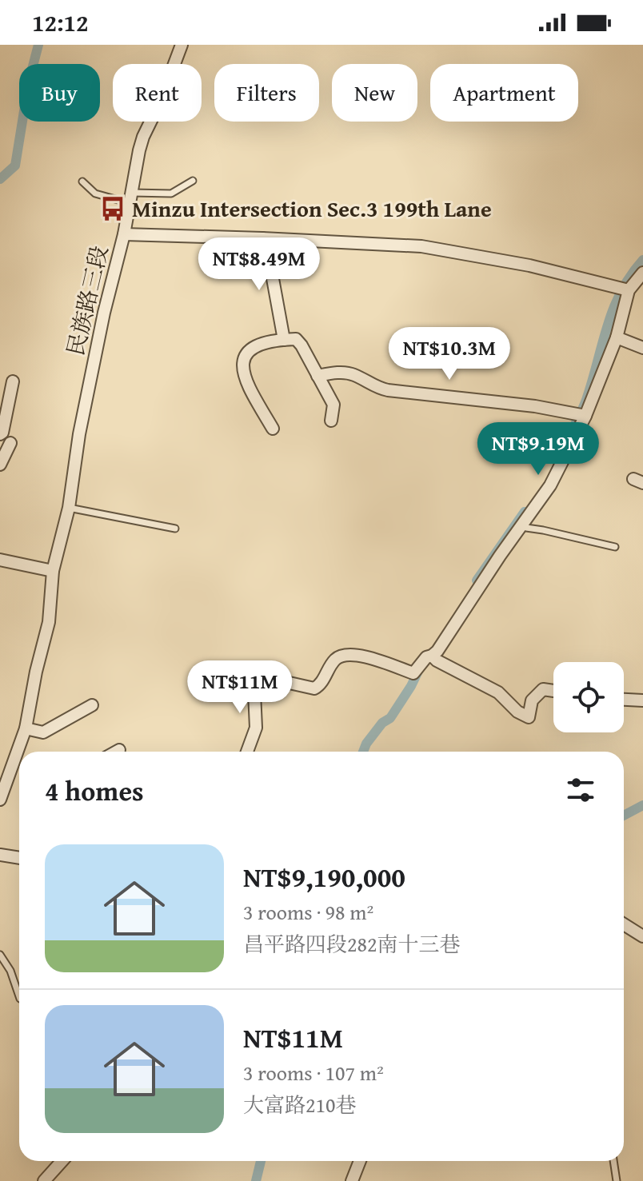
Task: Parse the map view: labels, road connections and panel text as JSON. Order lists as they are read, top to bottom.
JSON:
{
  "streets": {
    "street": ["民族路三段"]
  },
  "places": {
    "bus stop": ["Minzu Intersection Sec.3 199th Lane"]
  },
  "page": {
    "status": "12:12",
    "chip": [
      "Buy",
      "Rent",
      "Filters",
      "New",
      "Apartment"
    ],
    "price": [
      "NT$8.49M",
      "NT$10.3M",
      "NT$9.19M",
      "NT$11M"
    ],
    "heading": "4 homes",
    "list": [
      {
        "name": "NT$9,190,000",
        "note": "3 rooms · 98 m² · 昌平路四段282南十三巷"
      },
      {
        "name": "NT$11M",
        "note": "3 rooms · 107 m² · 大富路210巷"
      }
    ]
  }
}
